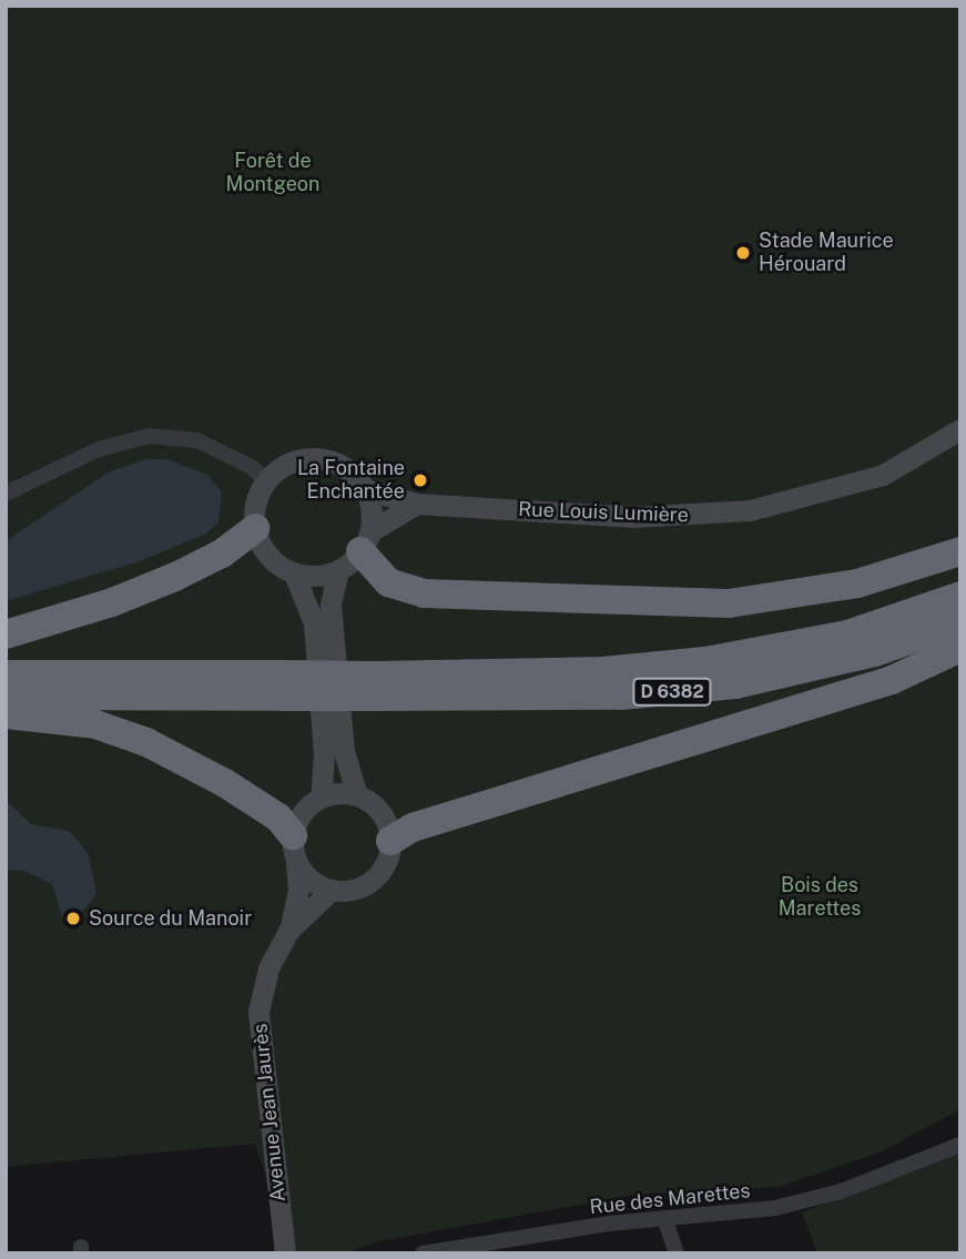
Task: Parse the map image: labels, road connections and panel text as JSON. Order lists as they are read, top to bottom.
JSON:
{
  "streets": {
    "highway": ["D 6382"],
    "main road": ["Rue Louis Lumière", "Avenue Jean Jaurès"],
    "street": ["Rue des Marettes"]
  },
  "parks": ["Forêt de Montgeon", "Bois des Marettes"],
  "places": ["Stade Maurice Hérouard", "La Fontaine Enchantée", "Source du Manoir"]
}
